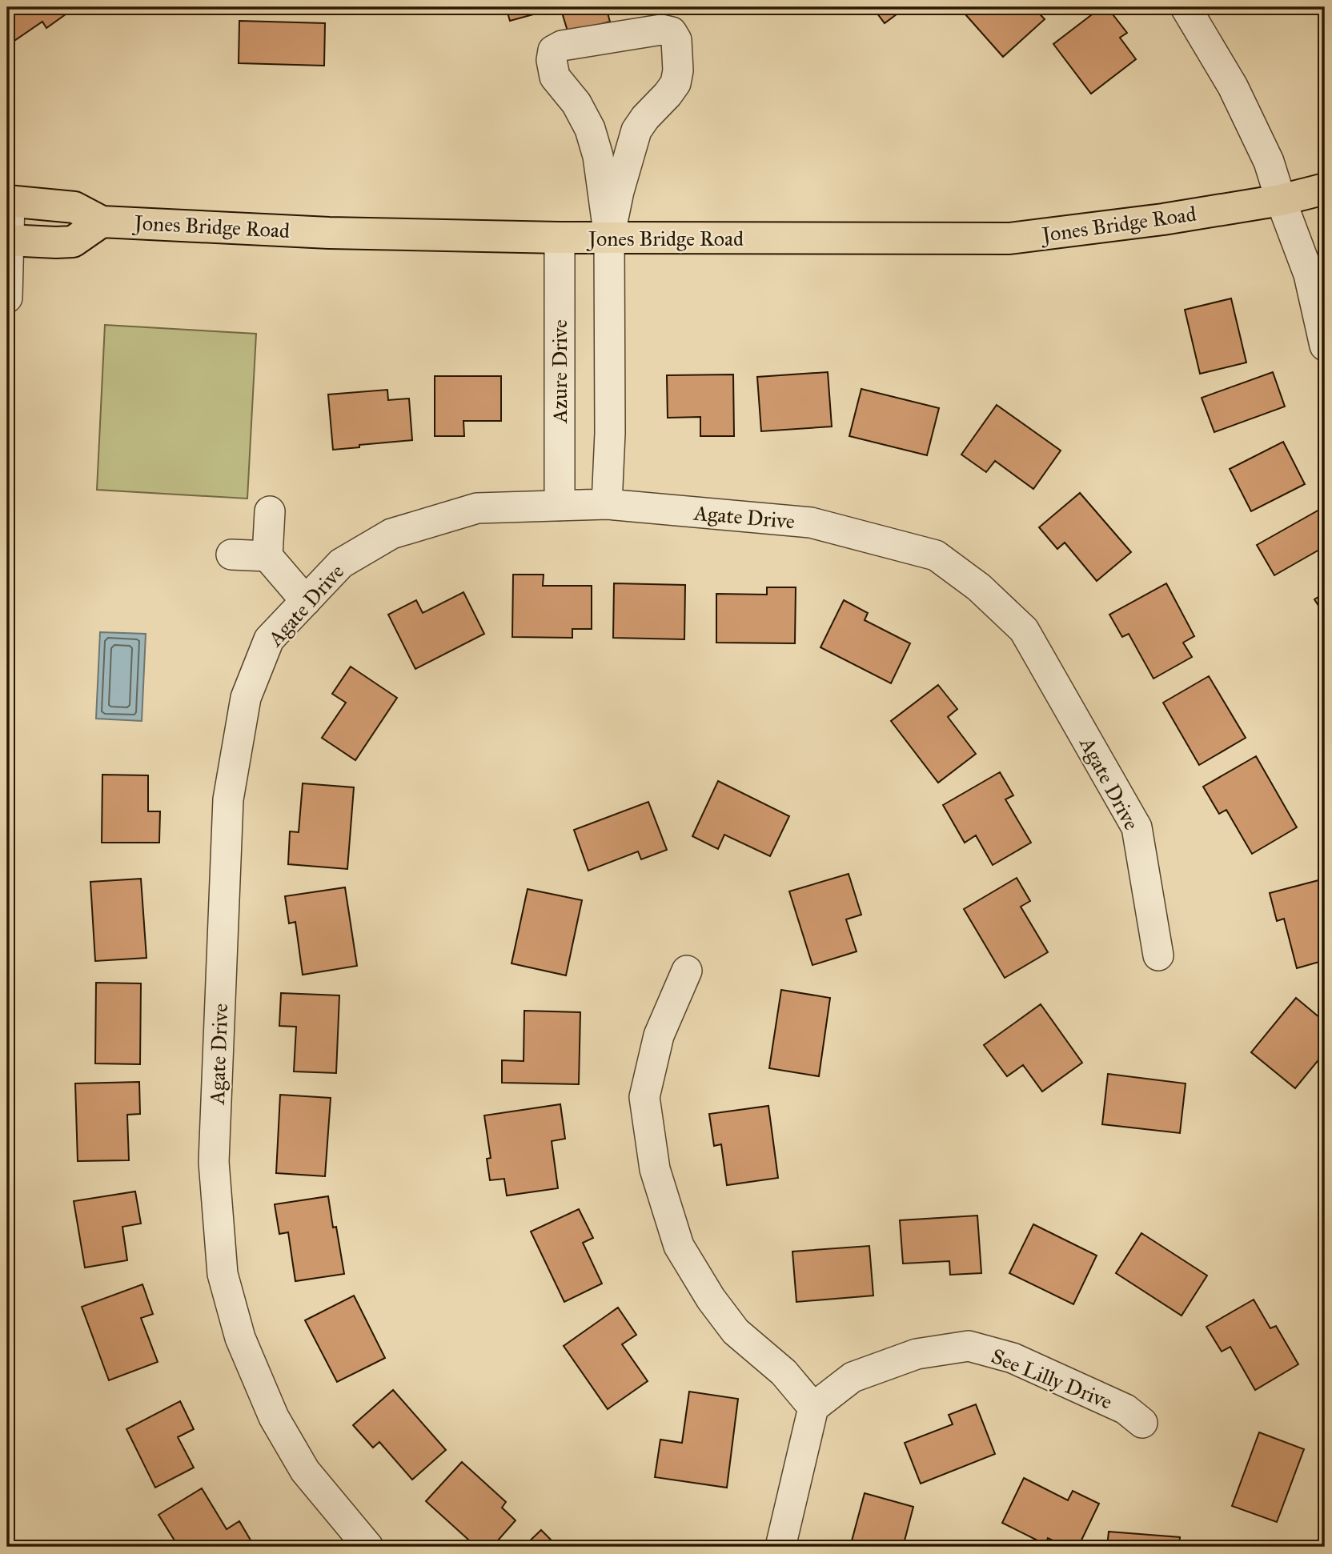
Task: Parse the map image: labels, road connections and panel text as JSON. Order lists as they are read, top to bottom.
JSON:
{
  "streets": {
    "main road": ["Jones Bridge Road"],
    "street": ["Azure Drive", "Agate Drive", "See Lilly Drive"]
  },
  "crossings": [
    ["Jones Bridge Road", "Azure Drive"],
    ["Azure Drive", "Agate Drive"]
  ]
}
